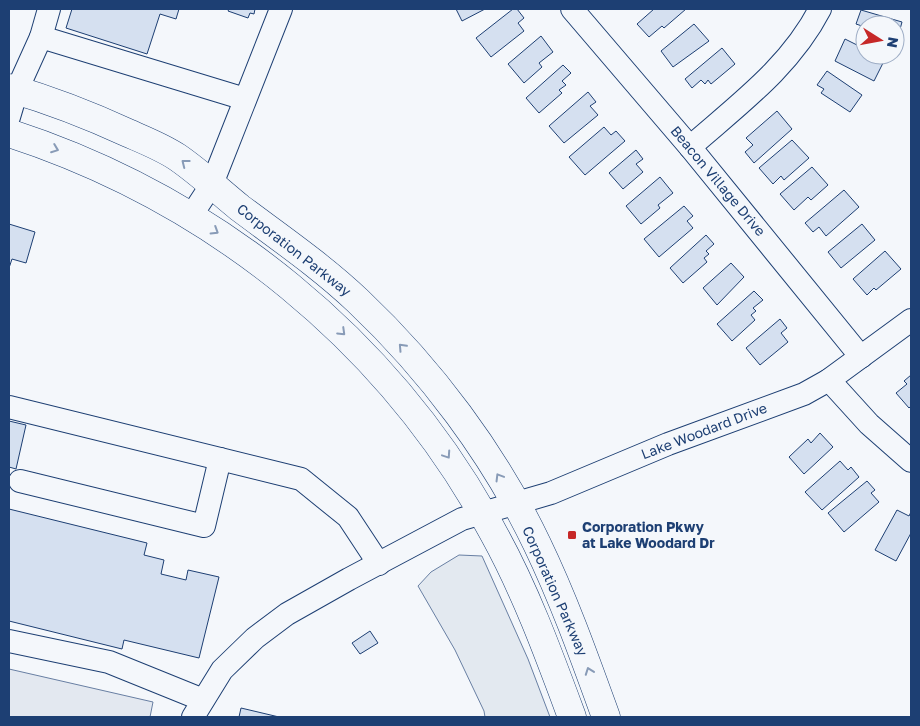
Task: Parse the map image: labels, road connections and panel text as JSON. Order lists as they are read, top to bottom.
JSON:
{
  "streets": {
    "main road": ["Corporation Parkway"],
    "street": ["Beacon Village Drive", "Lake Woodard Drive"]
  },
  "crossings": [
    ["Beacon Village Drive", "Lake Woodard Drive"],
    ["Corporation Parkway", "Lake Woodard Drive"]
  ],
  "places": {
    "transit": ["Corporation Pkwy at Lake Woodard Dr"]
  },
  "north": "right"
}
